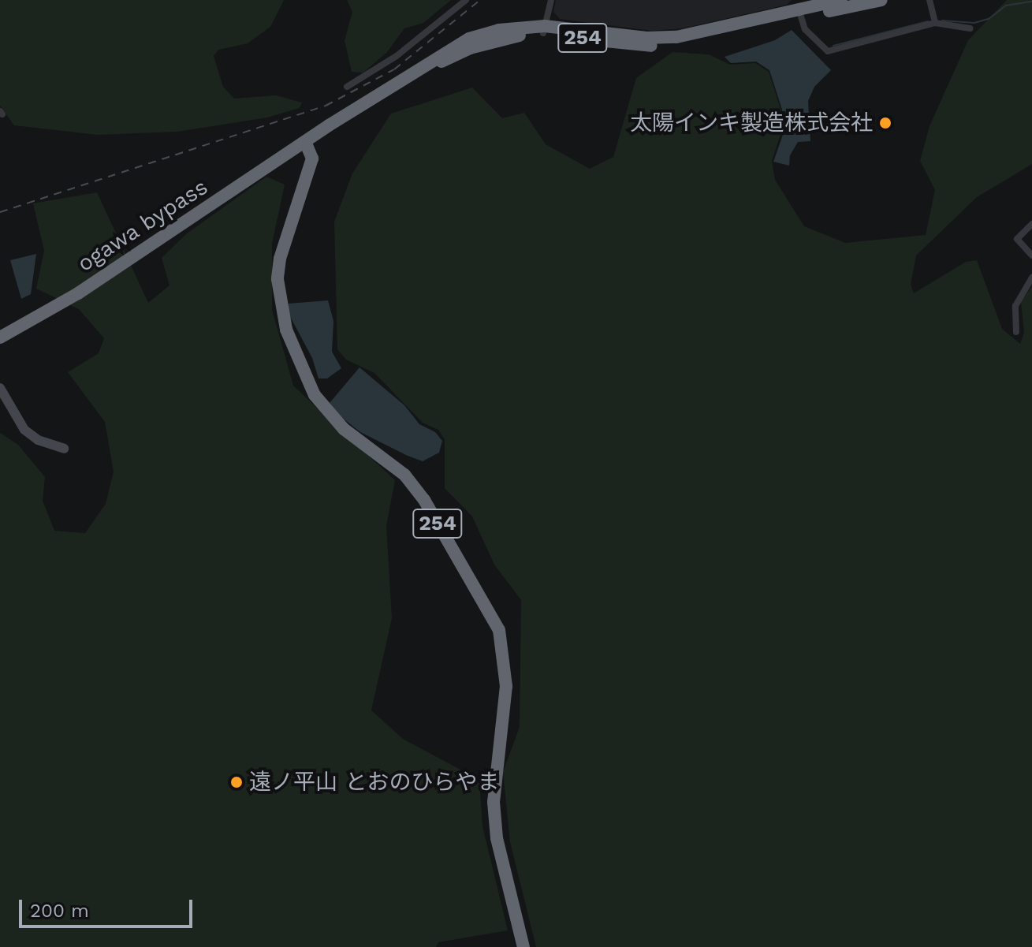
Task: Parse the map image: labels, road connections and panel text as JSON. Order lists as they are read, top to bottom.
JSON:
{
  "streets": {
    "highway": ["254", "ogawa bypass"]
  },
  "crossings": [
    ["254", "ogawa bypass"]
  ],
  "places": ["太陽インキ製造株式会社", "遠ノ平山 とおのひらやま"],
  "scale_bar": "200 m"
}
